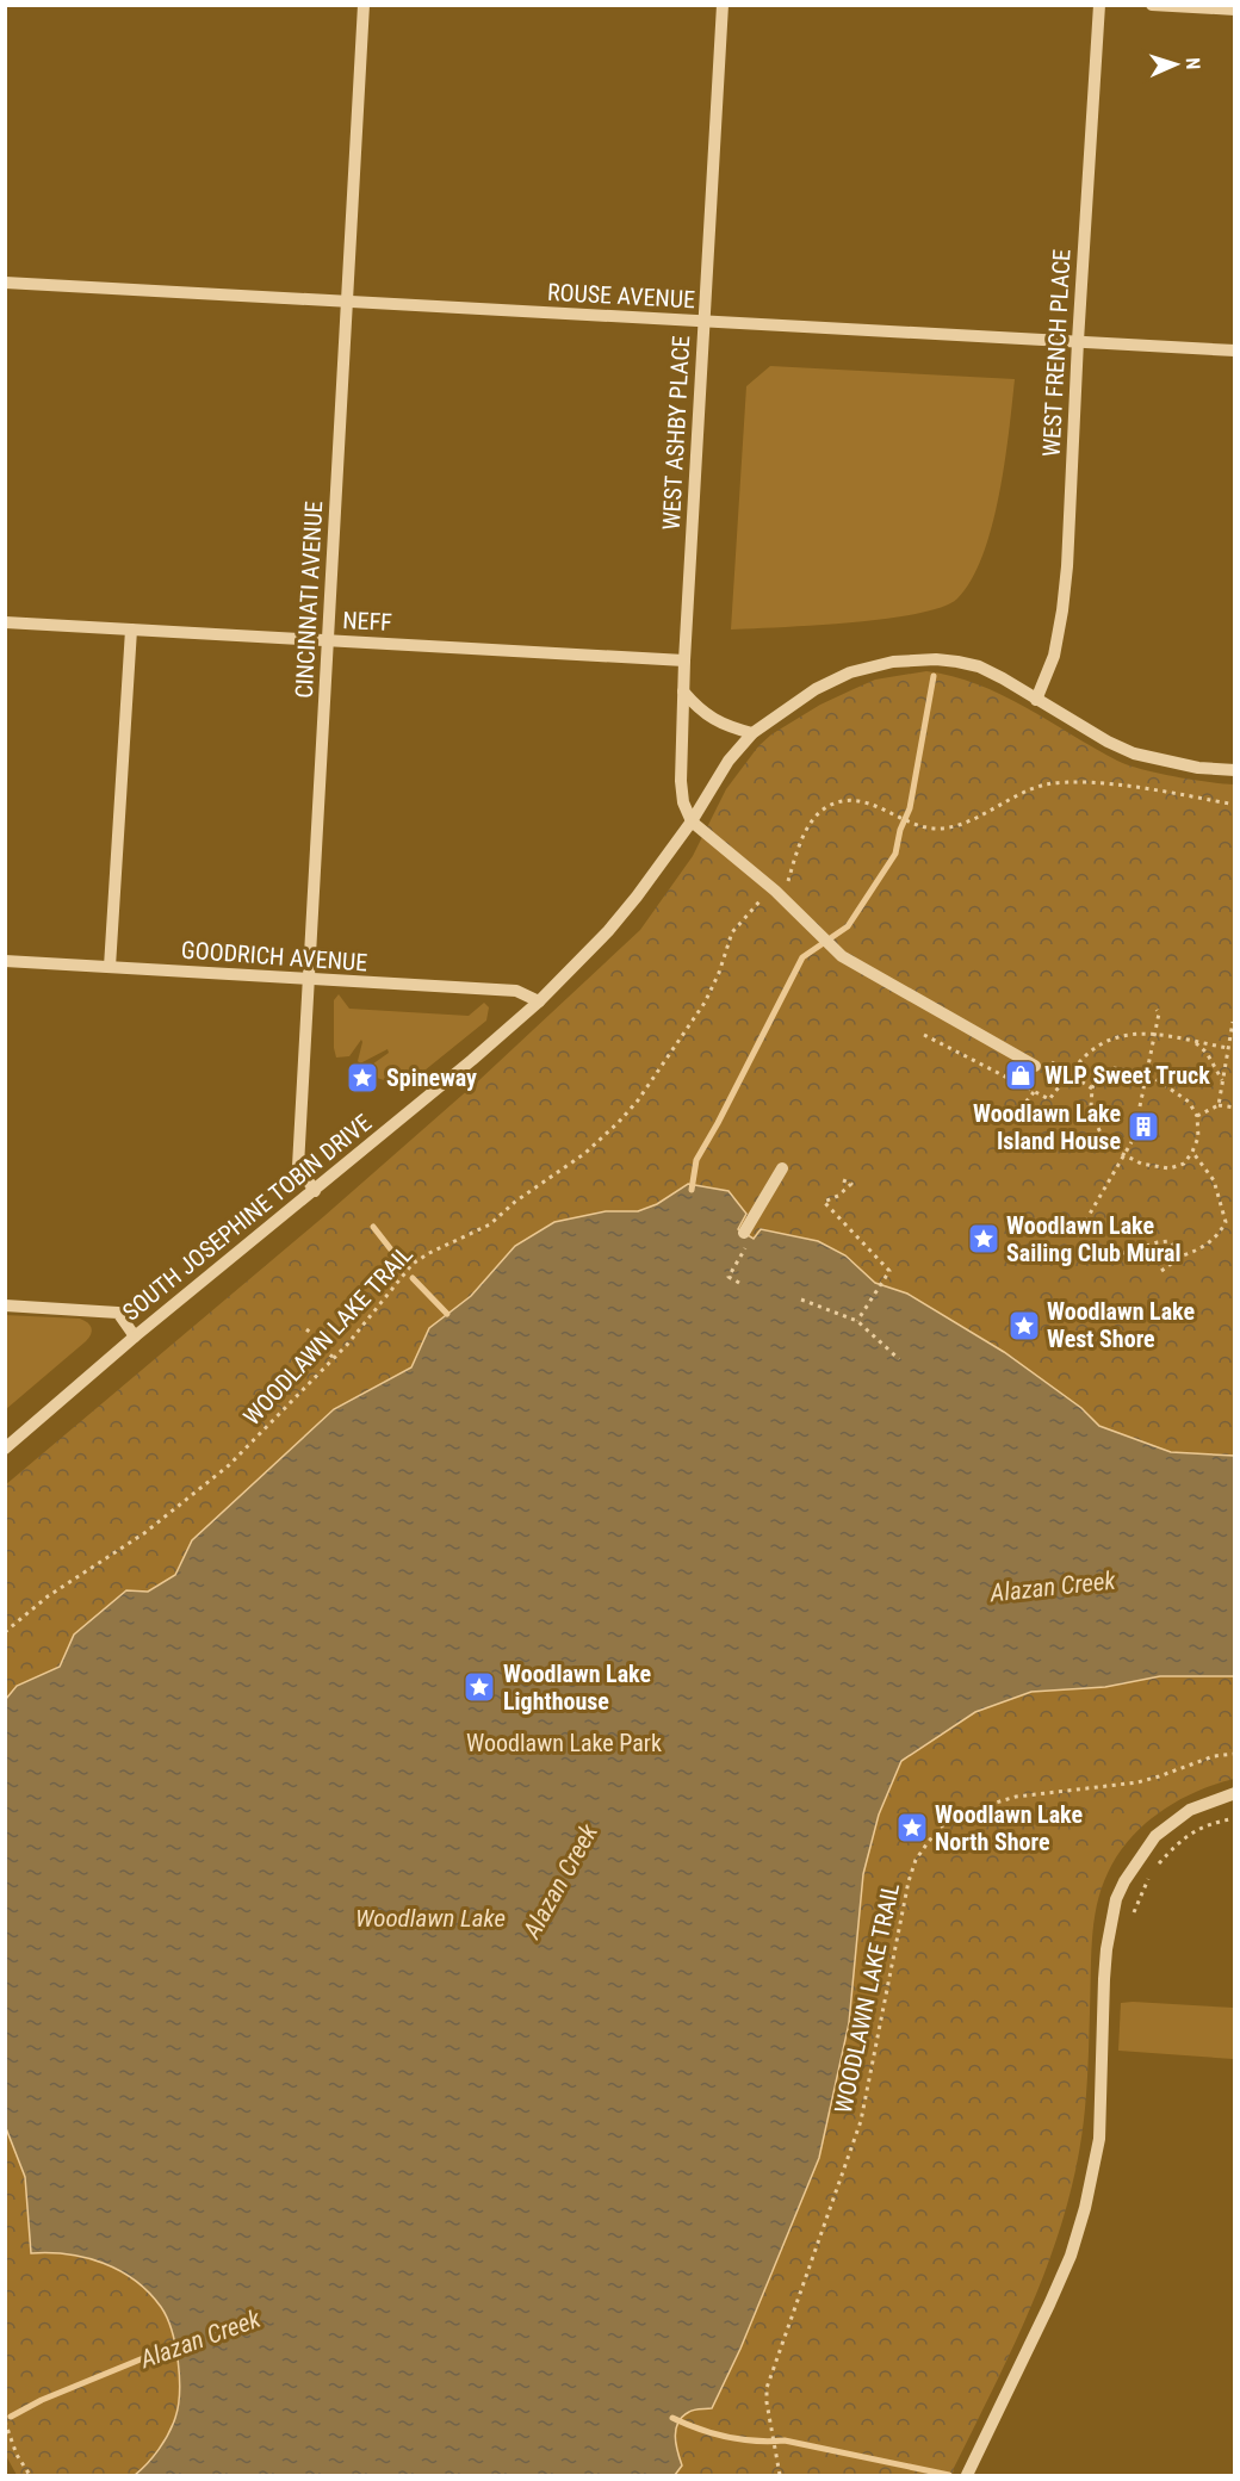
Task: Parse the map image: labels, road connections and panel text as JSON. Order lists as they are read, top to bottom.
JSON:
{
  "streets": {
    "street": [
      "ROUSE AVENUE",
      "WEST FRENCH PLACE",
      "WEST ASHBY PLACE",
      "CINCINNATI AVENUE",
      "NEFF",
      "GOODRICH AVENUE",
      "SOUTH JOSEPHINE TOBIN DRIVE"
    ],
    "path": ["WOODLAWN LAKE TRAIL"]
  },
  "crossings": [
    ["ROUSE AVENUE", "WEST FRENCH PLACE"],
    ["ROUSE AVENUE", "WEST ASHBY PLACE"],
    ["ROUSE AVENUE", "CINCINNATI AVENUE"],
    ["WEST FRENCH PLACE", "SOUTH JOSEPHINE TOBIN DRIVE"],
    ["WEST ASHBY PLACE", "NEFF"],
    ["WEST ASHBY PLACE", "SOUTH JOSEPHINE TOBIN DRIVE"],
    ["CINCINNATI AVENUE", "NEFF"],
    ["CINCINNATI AVENUE", "GOODRICH AVENUE"],
    ["CINCINNATI AVENUE", "SOUTH JOSEPHINE TOBIN DRIVE"],
    ["GOODRICH AVENUE", "SOUTH JOSEPHINE TOBIN DRIVE"]
  ],
  "water": ["Alazan Creek", "Woodlawn Lake"],
  "parks": ["Woodlawn Lake Park"],
  "places": {
    "shop": ["WLP Sweet Truck"],
    "place": [
      "Spineway",
      "Woodlawn Lake Sailing Club Mural",
      "Woodlawn Lake West Shore",
      "Woodlawn Lake Lighthouse",
      "Woodlawn Lake North Shore"
    ],
    "building": ["Woodlawn Lake Island House"]
  },
  "north": "right"
}
